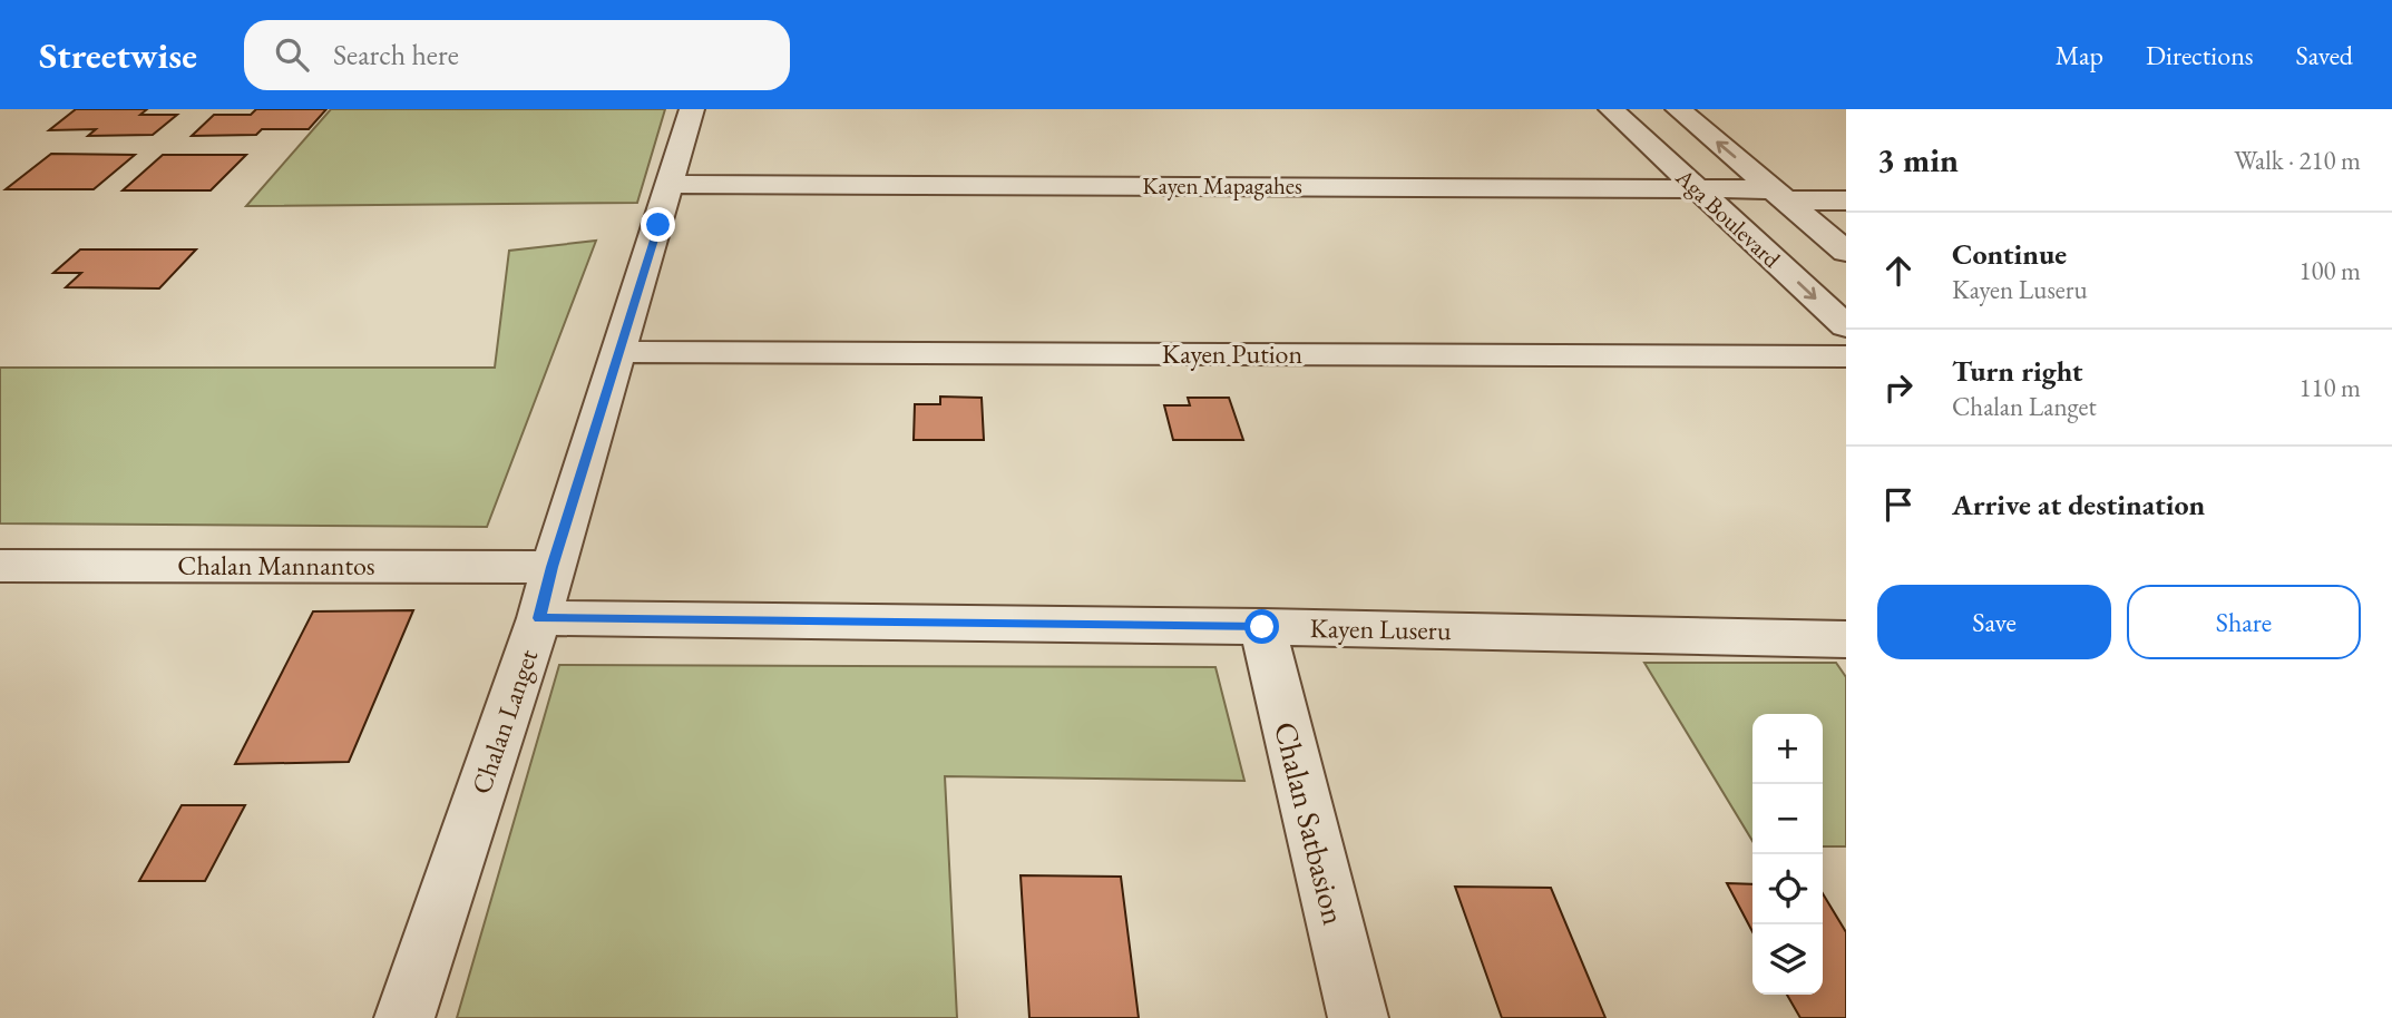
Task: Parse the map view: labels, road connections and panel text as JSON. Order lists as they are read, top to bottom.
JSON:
{
  "streets": {
    "street": [
      "Kayen Mapagahes",
      "Aga Boulevard",
      "Kayen Pution",
      "Chalan Mannantos",
      "Kayen Luseru",
      "Chalan Langet",
      "Chalan Satbasion"
    ]
  },
  "crossings": [
    ["Kayen Mapagahes", "Aga Boulevard"],
    ["Kayen Mapagahes", "Chalan Langet"],
    ["Kayen Pution", "Chalan Langet"],
    ["Chalan Mannantos", "Chalan Langet"],
    ["Kayen Luseru", "Chalan Langet"],
    ["Kayen Luseru", "Chalan Satbasion"]
  ],
  "page": {
    "header": "Streetwise",
    "search": "Search here",
    "nav": ["Map", "Directions", "Saved"],
    "heading": ["3 min", "Walk · 210 m"],
    "list": [
      ["Continue", "Kayen Luseru", "100 m"],
      ["Turn right", "Chalan Langet", "110 m"],
      "Arrive at destination"
    ],
    "buttons": ["Save", "Share"],
    "map_buttons": ["+", "−"]
  }
}
